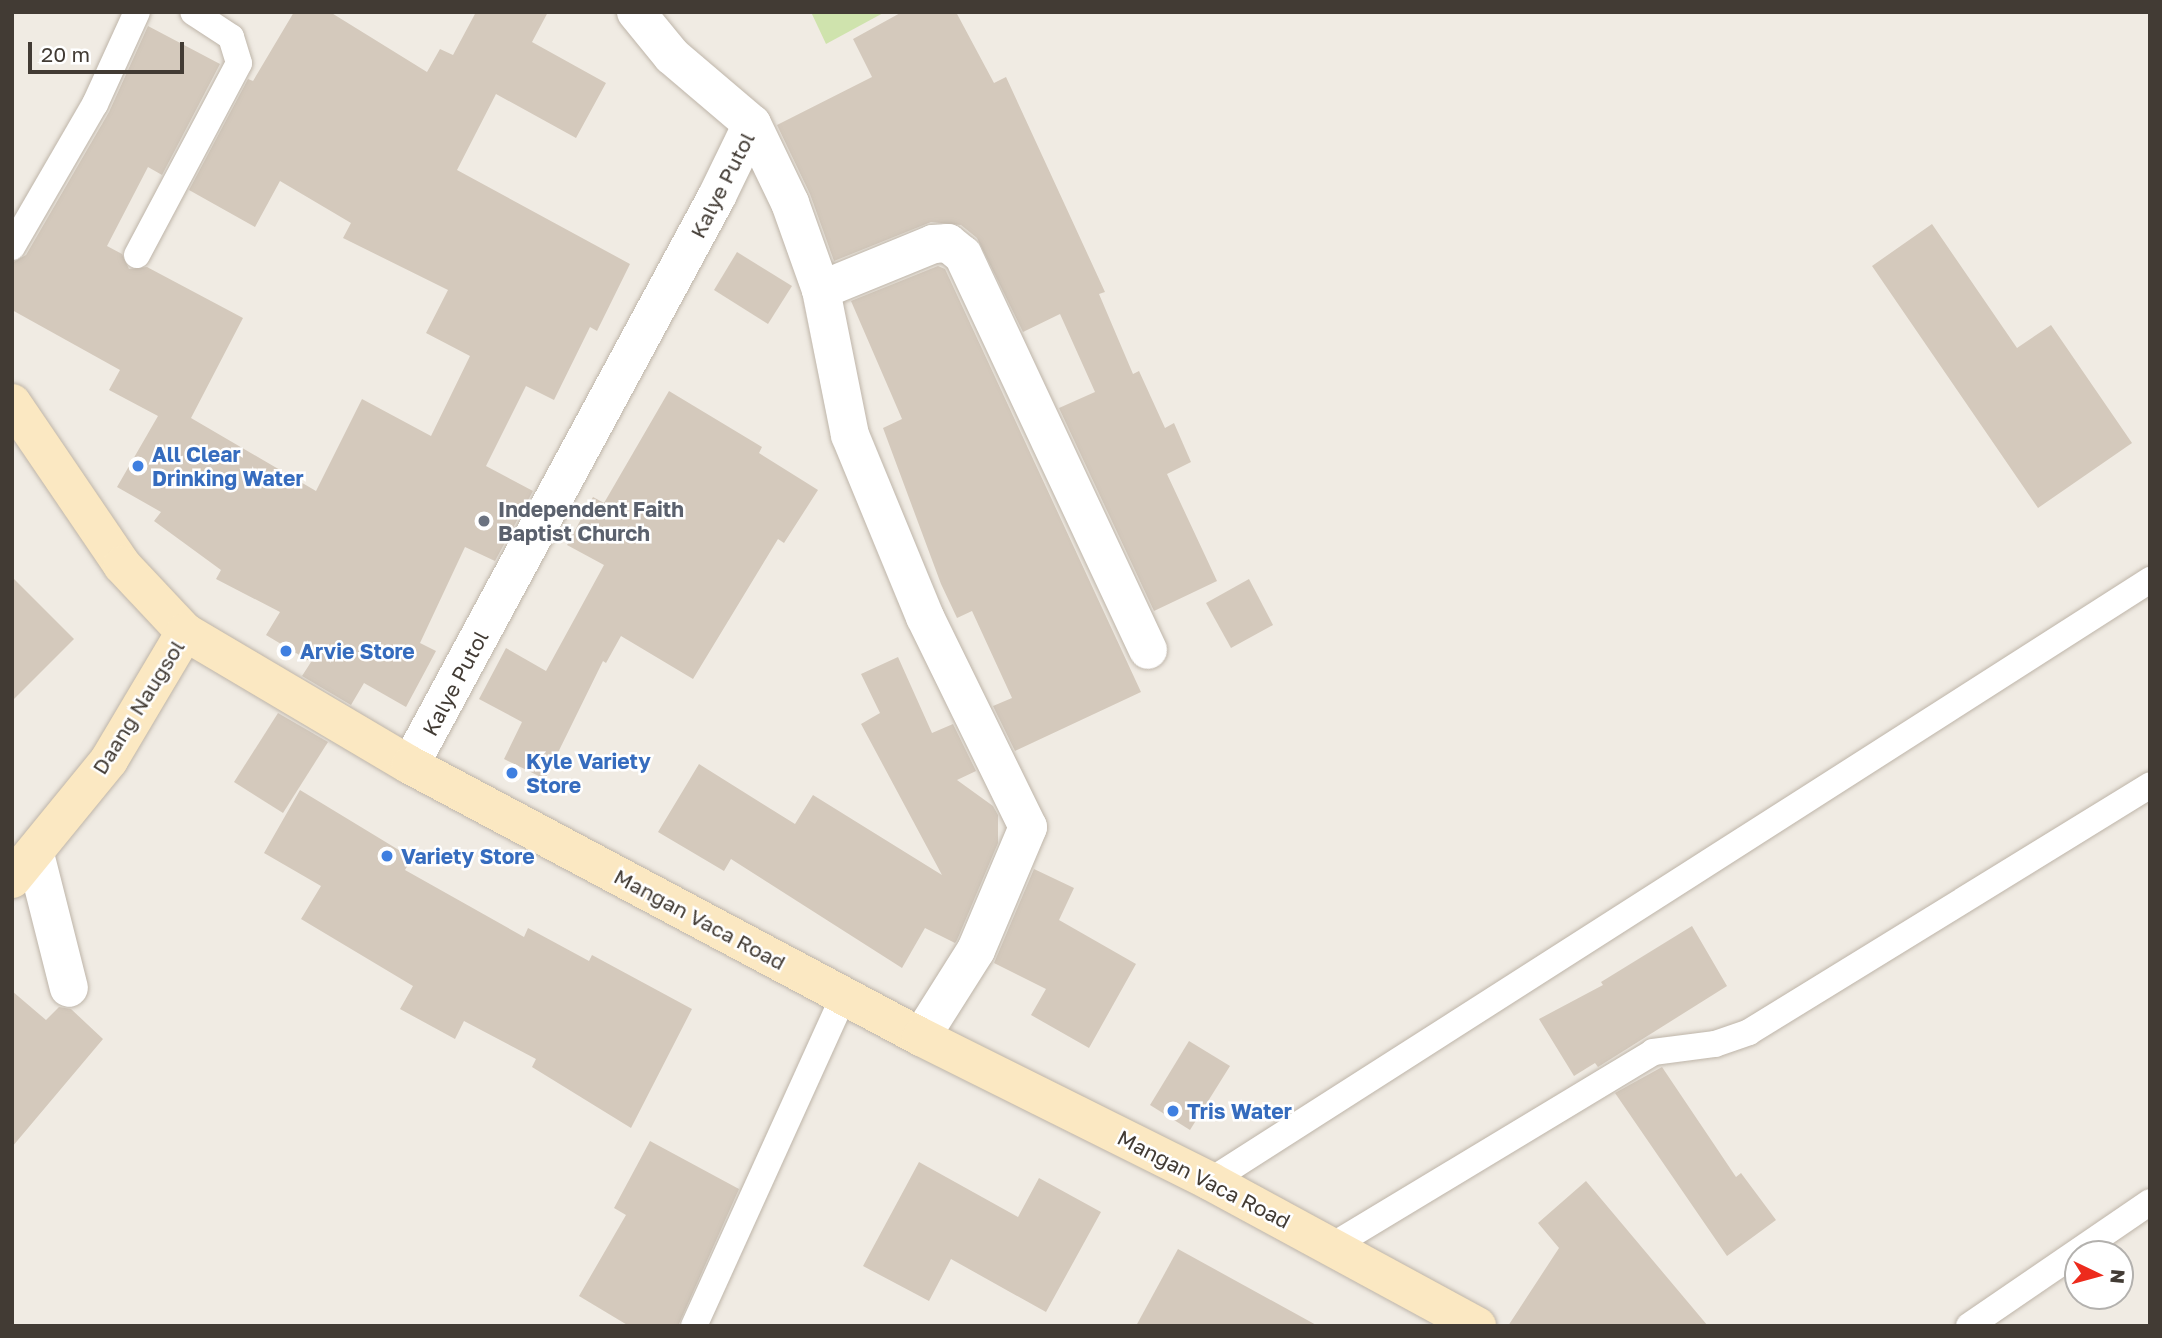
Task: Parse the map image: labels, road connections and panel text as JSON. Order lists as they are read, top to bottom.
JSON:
{
  "streets": {
    "main road": ["Daang Naugsol", "Mangan Vaca Road"],
    "street": ["Kalye Putol"]
  },
  "crossings": [
    ["Kalye Putol", "Mangan Vaca Road"],
    ["Daang Naugsol", "Mangan Vaca Road"]
  ],
  "places": [
    "All Clear Drinking Water",
    "Independent Faith Baptist Church",
    "Arvie Store",
    "Kyle Variety Store",
    "Variety Store",
    "Tris Water"
  ],
  "scale_bar": "20 m",
  "north": "right"
}
